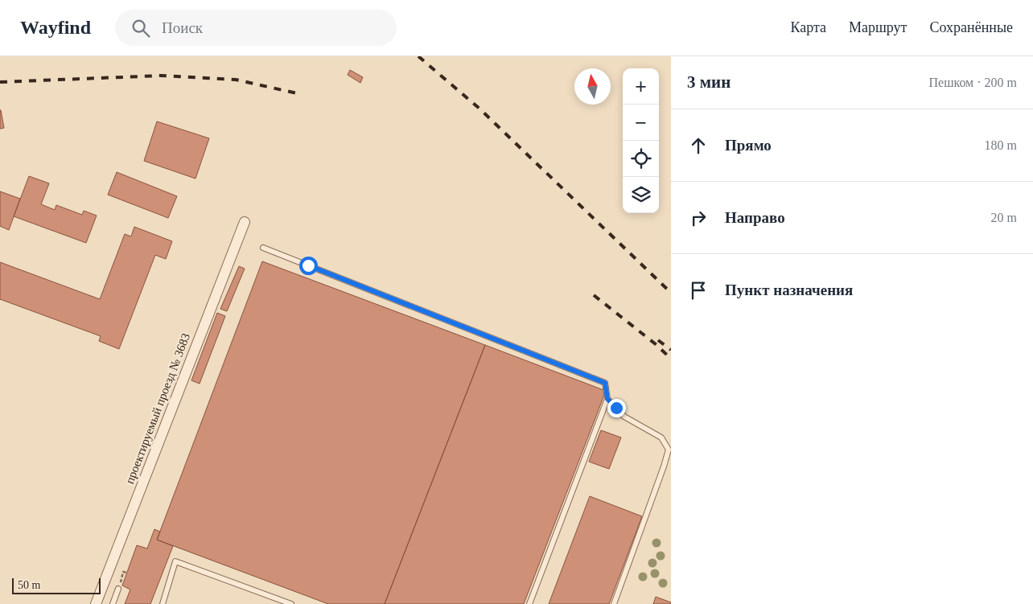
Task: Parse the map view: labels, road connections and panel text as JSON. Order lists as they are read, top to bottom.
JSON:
{
  "streets": {
    "street": ["проектируемый проезд № 3683"]
  },
  "scale_bar": "50 m",
  "north": "top",
  "page": {
    "header": "Wayfind",
    "search": "Поиск",
    "nav": ["Карта", "Маршрут", "Сохранённые"],
    "heading": ["3 мин", "Пешком · 200 m"],
    "map_buttons": ["+", "−"],
    "list": [
      ["Прямо", "180 m"],
      ["Направо", "20 m"],
      "Пункт назначения"
    ],
    "scale": "50 m"
  }
}
